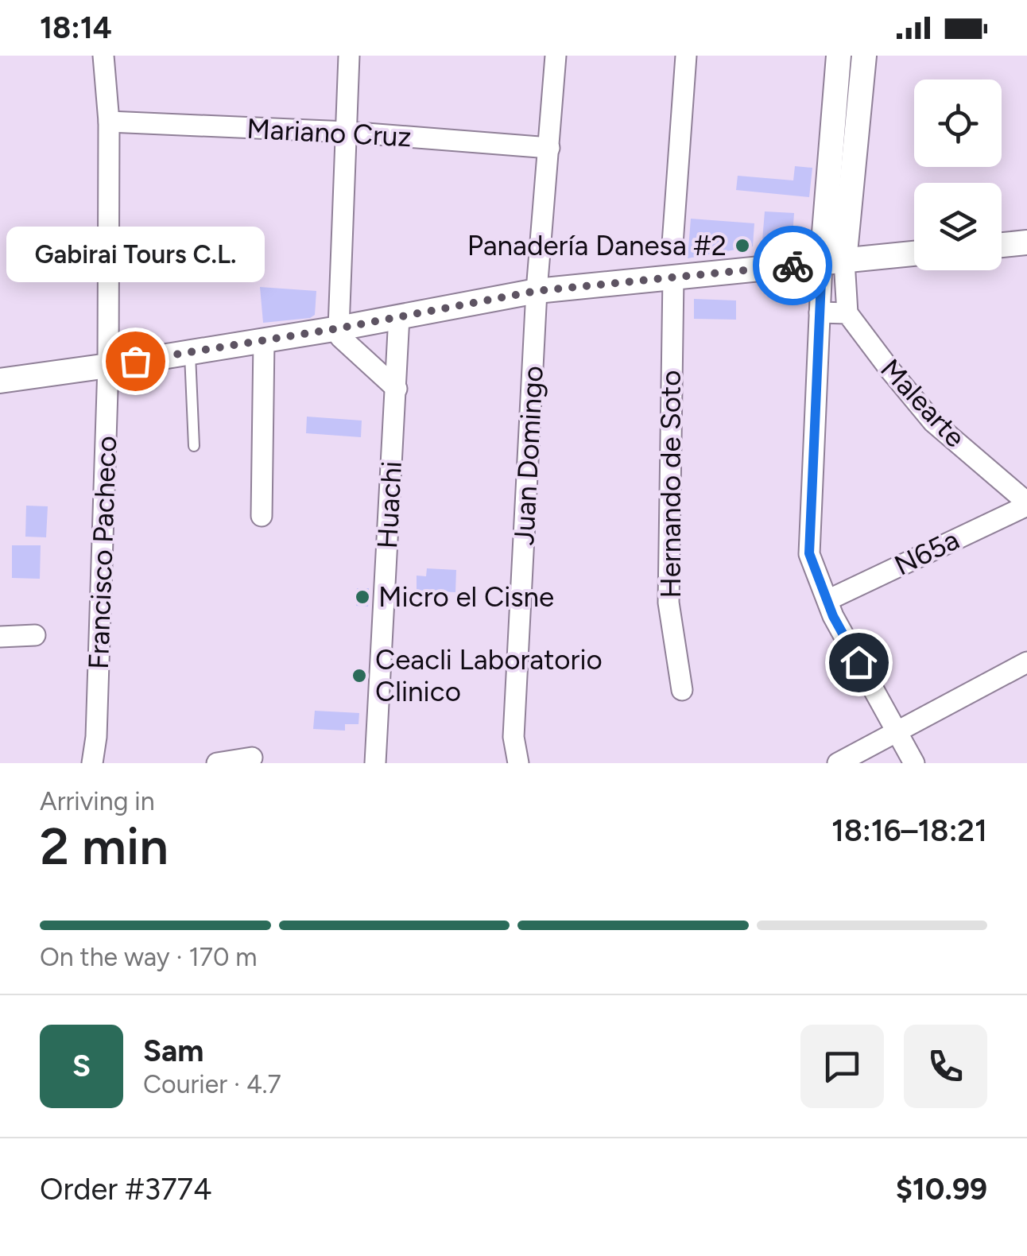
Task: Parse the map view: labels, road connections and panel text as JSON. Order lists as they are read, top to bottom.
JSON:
{
  "streets": {
    "street": [
      "Mariano Cruz",
      "Malearte",
      "Juan Domingo",
      "Hernando de Soto",
      "Huachi",
      "Francisco Pacheco",
      "N65a"
    ]
  },
  "crossings": [
    ["Mariano Cruz", "Juan Domingo"],
    ["Mariano Cruz", "Francisco Pacheco"],
    ["Malearte", "N65a"]
  ],
  "places": [
    "Panadería Danesa #2",
    "Gabirai Tours C.L.",
    "Micro el Cisne",
    "Ceacli Laboratorio Clinico"
  ],
  "page": {
    "status": "18:14",
    "bubble": "Gabirai Tours C.L.",
    "heading": ["2 min", "Arriving in", "18:16–18:21"],
    "panel": [
      "Sam",
      "Courier · 4.7",
      "Order #3774",
      "$10.99"
    ],
    "bar": "On the way · 170 m",
    "round": "S"
  }
}
